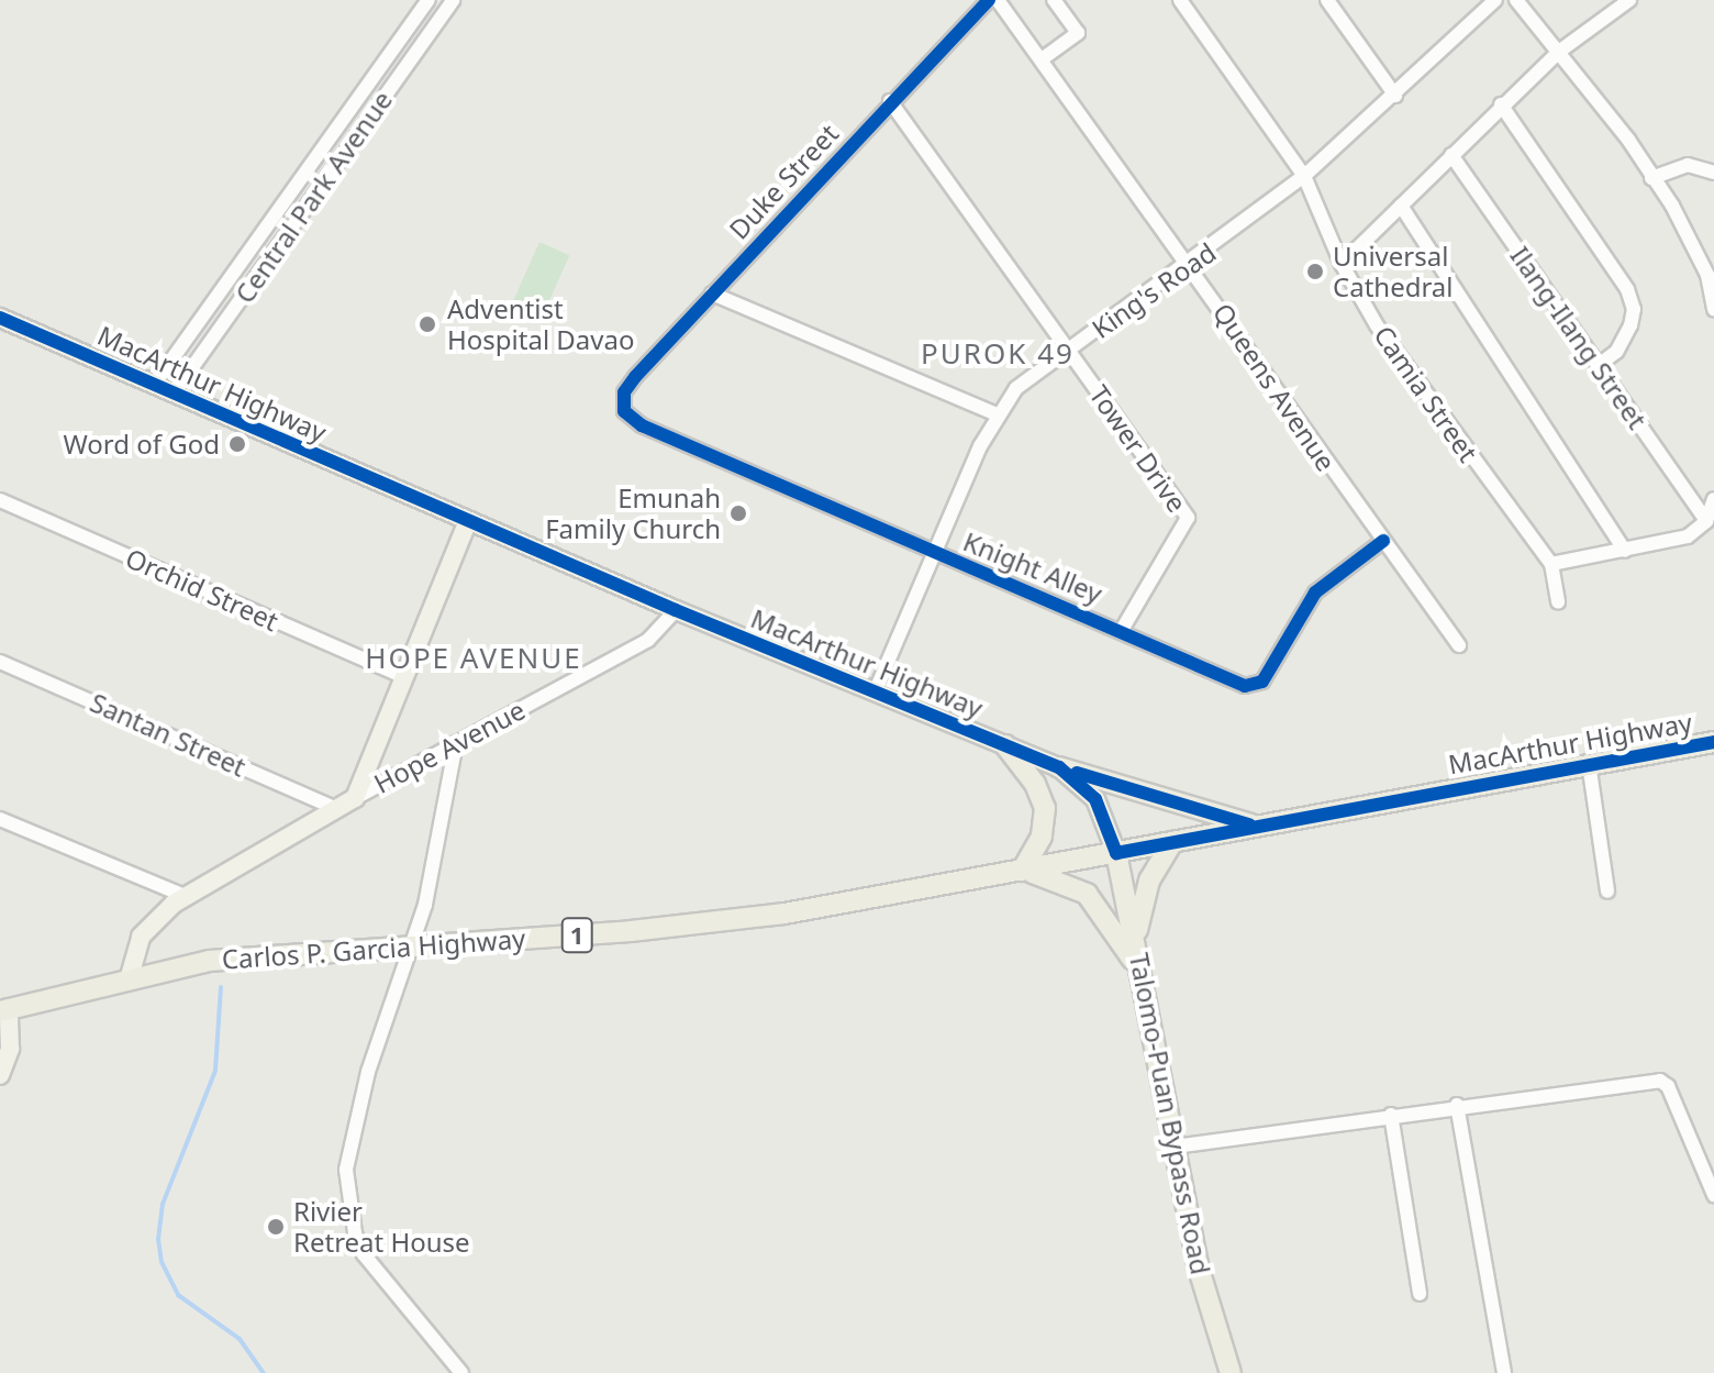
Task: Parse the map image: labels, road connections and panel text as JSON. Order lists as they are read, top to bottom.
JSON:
{
  "streets": {
    "highway": [
      "MacArthur Highway",
      "1",
      "Carlos P. Garcia Highway",
      "Talomo-Puan Bypass Road"
    ],
    "main road": ["Hope Avenue"],
    "street": [
      "Duke Street",
      "Central Park Avenue",
      "King's Road",
      "Ilang-Ilang Street",
      "Queens Avenue",
      "Camia Street",
      "Tower Drive",
      "Knight Alley",
      "Orchid Street",
      "Santan Street"
    ]
  },
  "crossings": [
    ["Duke Street", "Tower Drive"],
    ["Duke Street", "Knight Alley"],
    ["Central Park Avenue", "MacArthur Highway"],
    ["King's Road", "MacArthur Highway"],
    ["King's Road", "Queens Avenue"],
    ["King's Road", "Camia Street"],
    ["King's Road", "Tower Drive"],
    ["King's Road", "Knight Alley"],
    ["MacArthur Highway", "Hope Avenue"],
    ["MacArthur Highway", "Carlos P. Garcia Highway"],
    ["MacArthur Highway", "Talomo-Puan Bypass Road"],
    ["Queens Avenue", "Knight Alley"],
    ["Tower Drive", "Knight Alley"],
    ["Orchid Street", "Hope Avenue"],
    ["Santan Street", "Hope Avenue"],
    ["Hope Avenue", "Carlos P. Garcia Highway"],
    ["Carlos P. Garcia Highway", "Talomo-Puan Bypass Road"]
  ],
  "districts": ["PUROK 49", "HOPE AVENUE"],
  "places": [
    "Universal Cathedral",
    "Adventist Hospital Davao",
    "Word of God",
    "Emunah Family Church",
    "Rivier Retreat House"
  ]
}
